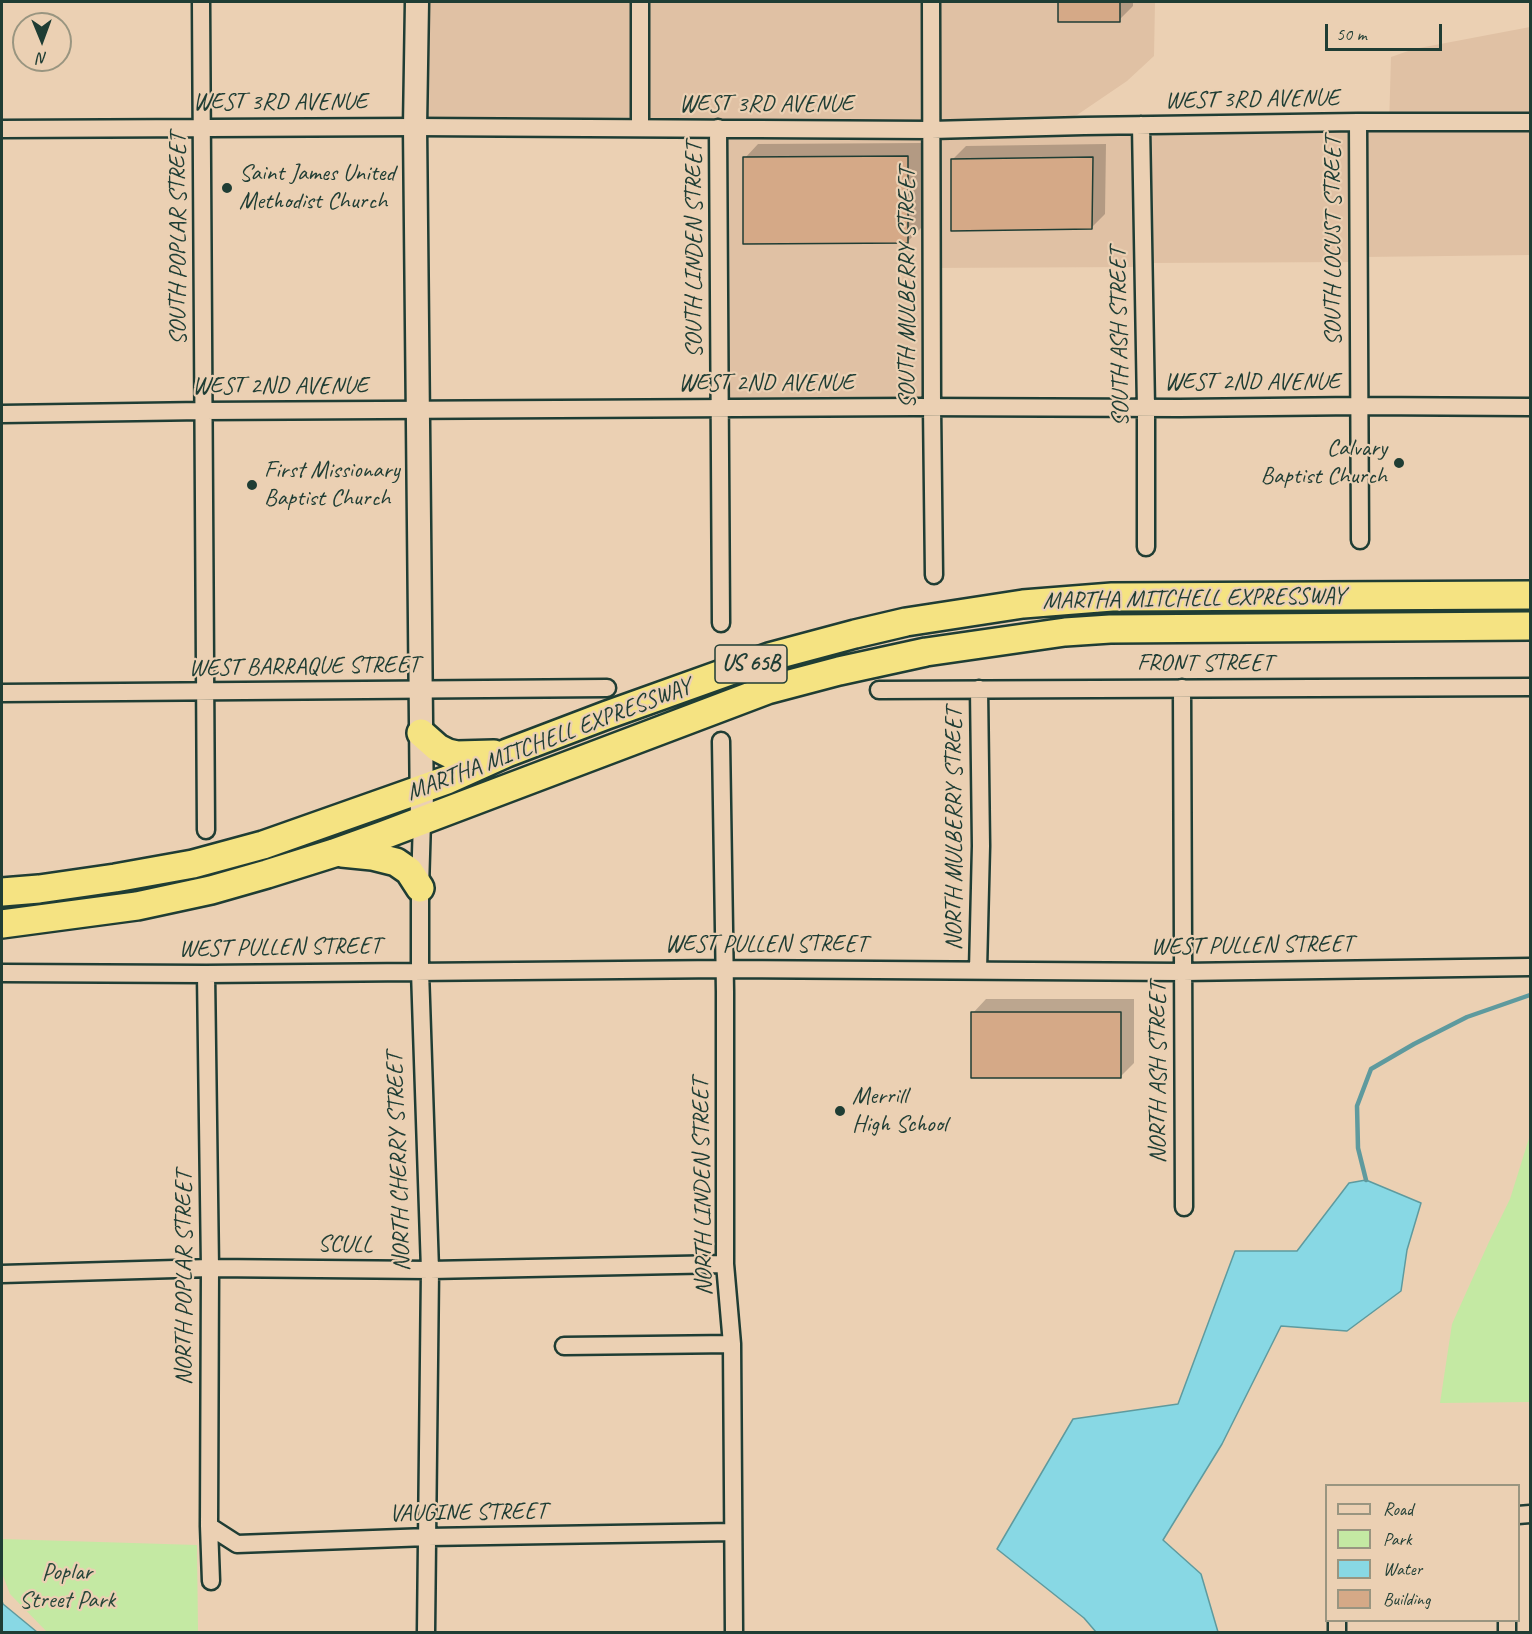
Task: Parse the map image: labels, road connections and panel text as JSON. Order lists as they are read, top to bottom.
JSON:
{
  "streets": {
    "highway": ["MARTHA MITCHELL EXPRESSWAY", "US 65B"],
    "main road": ["NORTH CHERRY STREET"],
    "street": [
      "WEST 3RD AVENUE",
      "SOUTH POPLAR STREET",
      "SOUTH LOCUST STREET",
      "SOUTH LINDEN STREET",
      "SOUTH MULBERRY STREET",
      "SOUTH ASH STREET",
      "WEST 2ND AVENUE",
      "FRONT STREET",
      "WEST BARRAQUE STREET",
      "NORTH MULBERRY STREET",
      "WEST PULLEN STREET",
      "NORTH ASH STREET",
      "NORTH LINDEN STREET",
      "SCULL",
      "NORTH POPLAR STREET",
      "VAUGINE STREET"
    ]
  },
  "crossings": [
    ["WEST 3RD AVENUE", "SOUTH POPLAR STREET"],
    ["WEST 3RD AVENUE", "SOUTH LOCUST STREET"],
    ["WEST 3RD AVENUE", "SOUTH LINDEN STREET"],
    ["WEST 3RD AVENUE", "SOUTH MULBERRY STREET"],
    ["WEST 3RD AVENUE", "SOUTH ASH STREET"],
    ["WEST 3RD AVENUE", "NORTH CHERRY STREET"],
    ["SOUTH POPLAR STREET", "WEST 2ND AVENUE"],
    ["SOUTH POPLAR STREET", "WEST BARRAQUE STREET"],
    ["SOUTH LOCUST STREET", "WEST 2ND AVENUE"],
    ["SOUTH LINDEN STREET", "WEST 2ND AVENUE"],
    ["SOUTH MULBERRY STREET", "WEST 2ND AVENUE"],
    ["SOUTH ASH STREET", "WEST 2ND AVENUE"],
    ["WEST 2ND AVENUE", "NORTH CHERRY STREET"],
    ["MARTHA MITCHELL EXPRESSWAY", "NORTH CHERRY STREET"],
    ["FRONT STREET", "NORTH MULBERRY STREET"],
    ["FRONT STREET", "NORTH ASH STREET"],
    ["WEST BARRAQUE STREET", "NORTH CHERRY STREET"],
    ["NORTH MULBERRY STREET", "WEST PULLEN STREET"],
    ["WEST PULLEN STREET", "NORTH ASH STREET"],
    ["WEST PULLEN STREET", "NORTH CHERRY STREET"],
    ["WEST PULLEN STREET", "NORTH LINDEN STREET"],
    ["WEST PULLEN STREET", "NORTH POPLAR STREET"],
    ["NORTH CHERRY STREET", "SCULL"],
    ["NORTH CHERRY STREET", "VAUGINE STREET"],
    ["NORTH LINDEN STREET", "SCULL"],
    ["NORTH LINDEN STREET", "VAUGINE STREET"],
    ["SCULL", "NORTH POPLAR STREET"],
    ["NORTH POPLAR STREET", "VAUGINE STREET"]
  ],
  "parks": ["Poplar Street Park"],
  "places": [
    "Saint James United Methodist Church",
    "Calvary Baptist Church",
    "First Missionary Baptist Church",
    "Merrill High School"
  ],
  "legend": [
    "Road",
    "Park",
    "Water",
    "Building"
  ],
  "scale_bar": "50 m",
  "north": "bottom"
}
